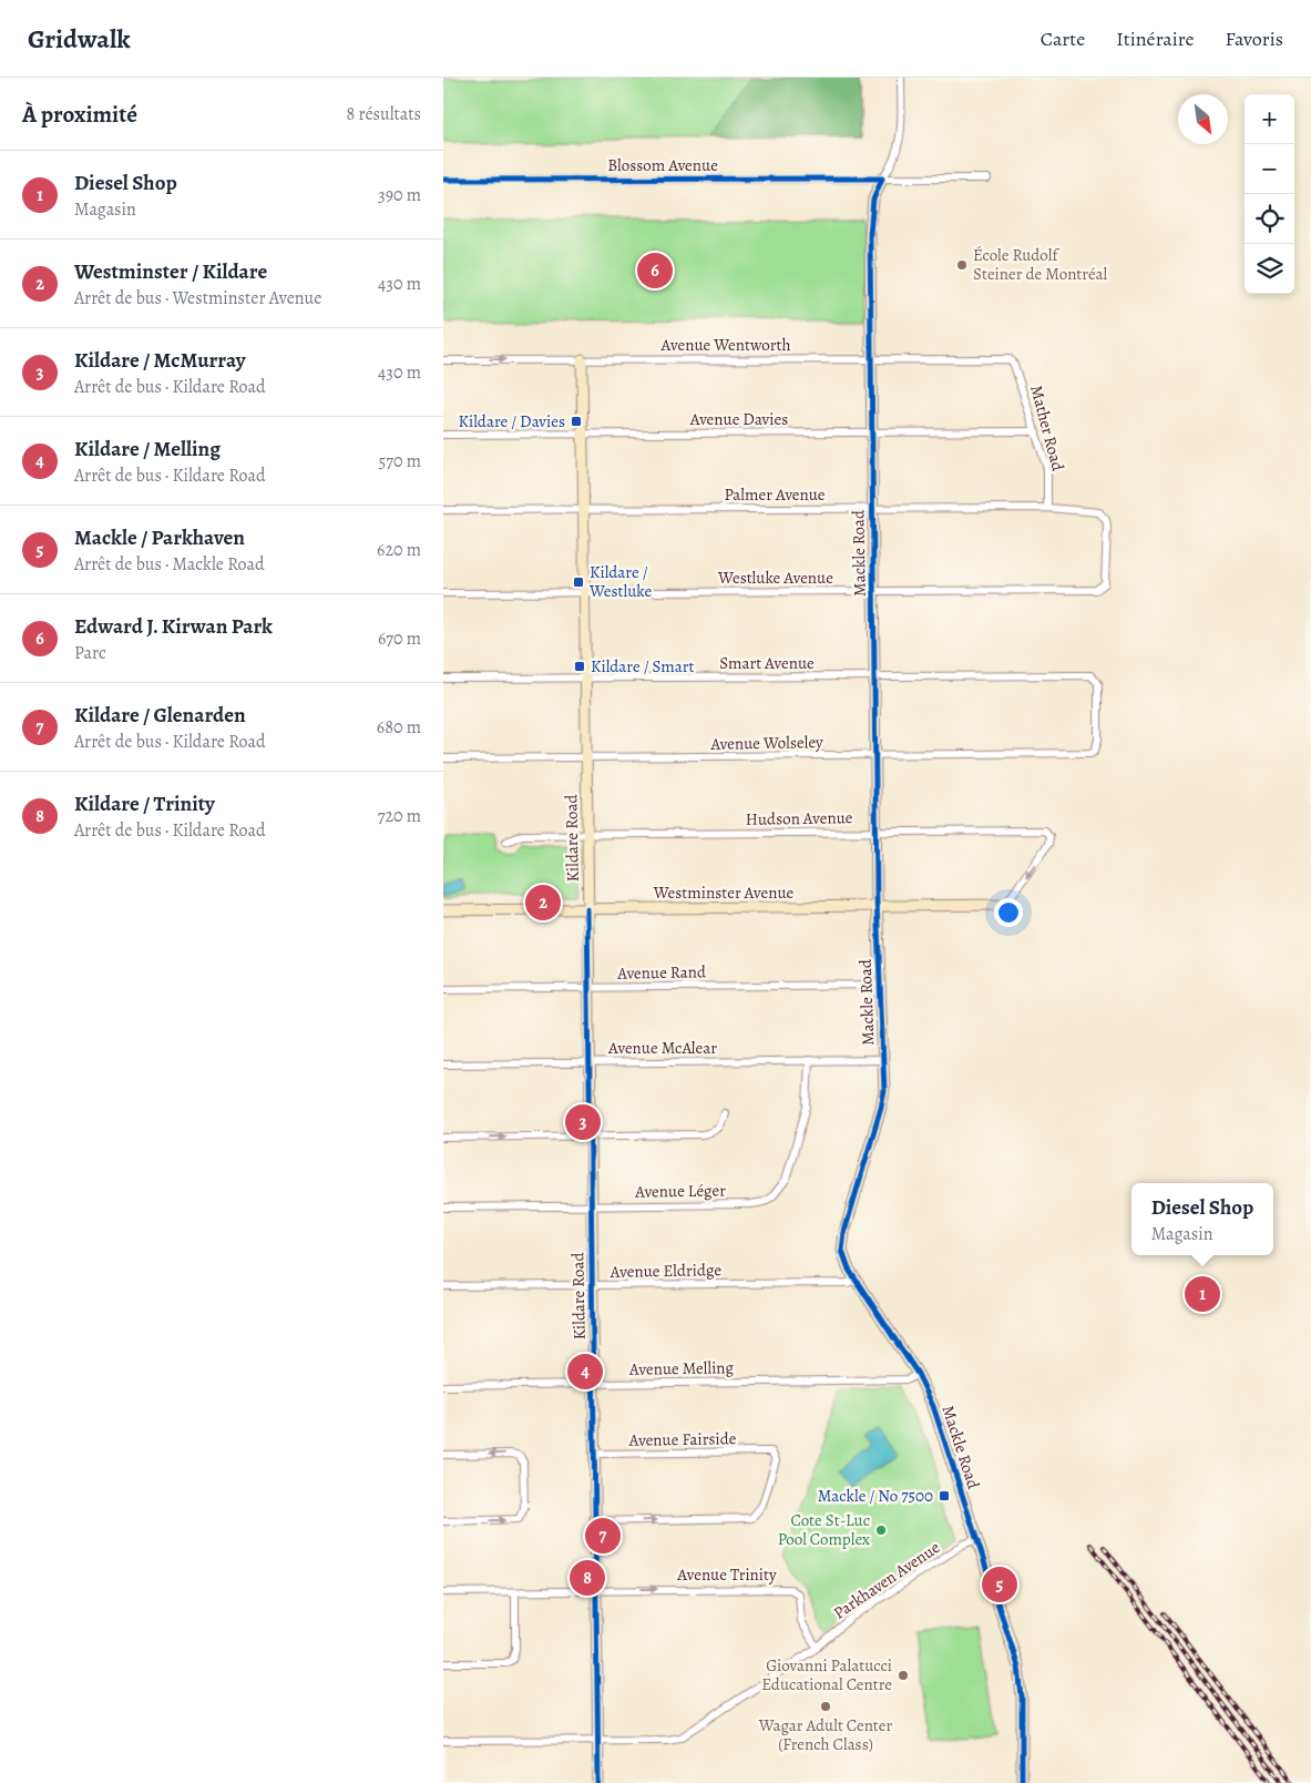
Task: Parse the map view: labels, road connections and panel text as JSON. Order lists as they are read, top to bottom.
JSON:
{
  "streets": {
    "street": [
      "Blossom Avenue",
      "Avenue Wentworth",
      "Avenue Davies",
      "Mather Road",
      "Palmer Avenue",
      "Mackle Road",
      "Westluke Avenue",
      "Smart Avenue",
      "Avenue Wolseley",
      "Hudson Avenue",
      "Kildare Road",
      "Westminster Avenue",
      "Avenue Rand",
      "Avenue McAlear",
      "Avenue Léger",
      "Avenue Eldridge",
      "Avenue Melling",
      "Avenue Fairside",
      "Avenue Trinity",
      "Parkhaven Avenue"
    ]
  },
  "crossings": [
    ["Blossom Avenue", "Mackle Road"],
    ["Avenue Wentworth", "Mather Road"],
    ["Avenue Wentworth", "Mackle Road"],
    ["Avenue Wentworth", "Kildare Road"],
    ["Avenue Davies", "Mather Road"],
    ["Avenue Davies", "Mackle Road"],
    ["Avenue Davies", "Kildare Road"],
    ["Mather Road", "Palmer Avenue"],
    ["Palmer Avenue", "Mackle Road"],
    ["Palmer Avenue", "Westluke Avenue"],
    ["Palmer Avenue", "Kildare Road"],
    ["Mackle Road", "Westluke Avenue"],
    ["Mackle Road", "Smart Avenue"],
    ["Mackle Road", "Avenue Wolseley"],
    ["Mackle Road", "Hudson Avenue"],
    ["Mackle Road", "Westminster Avenue"],
    ["Mackle Road", "Avenue Rand"],
    ["Mackle Road", "Avenue McAlear"],
    ["Mackle Road", "Avenue Eldridge"],
    ["Mackle Road", "Avenue Melling"],
    ["Mackle Road", "Parkhaven Avenue"],
    ["Westluke Avenue", "Kildare Road"],
    ["Smart Avenue", "Avenue Wolseley"],
    ["Smart Avenue", "Kildare Road"],
    ["Avenue Wolseley", "Kildare Road"],
    ["Hudson Avenue", "Kildare Road"],
    ["Hudson Avenue", "Westminster Avenue"],
    ["Kildare Road", "Westminster Avenue"],
    ["Kildare Road", "Avenue Rand"],
    ["Kildare Road", "Avenue McAlear"],
    ["Kildare Road", "Avenue Léger"],
    ["Kildare Road", "Avenue Eldridge"],
    ["Kildare Road", "Avenue Melling"],
    ["Kildare Road", "Avenue Fairside"],
    ["Kildare Road", "Avenue Trinity"],
    ["Kildare Road", "Parkhaven Avenue"],
    ["Avenue McAlear", "Avenue Léger"],
    ["Avenue Trinity", "Parkhaven Avenue"]
  ],
  "one_way": ["Avenue Trinity"],
  "places": {
    "other": [
      "École Rudolf Steiner de Montréal",
      "Cote St-Luc Pool Complex",
      "Giovanni Palatucci Educational Centre",
      "Wagar Adult Center (French Class)"
    ],
    "transit": [
      "Kildare / Davies",
      "Kildare / Westluke",
      "Kildare / Smart",
      "Mackle / No 7500"
    ]
  },
  "north": "bottom right",
  "page": {
    "header": "Gridwalk",
    "nav": ["Carte", "Itinéraire", "Favoris"],
    "heading": ["À proximité", "8 résultats"],
    "map_buttons": ["+", "−"],
    "list": [
      {
        "mark": "1",
        "name": "Diesel Shop",
        "note": "Magasin",
        "value": "390 m"
      },
      {
        "mark": "2",
        "name": "Westminster / Kildare",
        "note": "Arrêt de bus · Westminster Avenue",
        "value": "430 m"
      },
      {
        "mark": "3",
        "name": "Kildare / McMurray",
        "note": "Arrêt de bus · Kildare Road",
        "value": "430 m"
      },
      {
        "mark": "4",
        "name": "Kildare / Melling",
        "note": "Arrêt de bus · Kildare Road",
        "value": "570 m"
      },
      {
        "mark": "5",
        "name": "Mackle / Parkhaven",
        "note": "Arrêt de bus · Mackle Road",
        "value": "620 m"
      },
      {
        "mark": "6",
        "name": "Edward J. Kirwan Park",
        "note": "Parc",
        "value": "670 m"
      },
      {
        "mark": "7",
        "name": "Kildare / Glenarden",
        "note": "Arrêt de bus · Kildare Road",
        "value": "680 m"
      },
      {
        "mark": "8",
        "name": "Kildare / Trinity",
        "note": "Arrêt de bus · Kildare Road",
        "value": "720 m"
      }
    ],
    "pins": [
      "6",
      "2",
      "3",
      "1",
      "4",
      "7",
      "8",
      "5"
    ],
    "popup": ["Diesel Shop", "Magasin"]
  }
}
